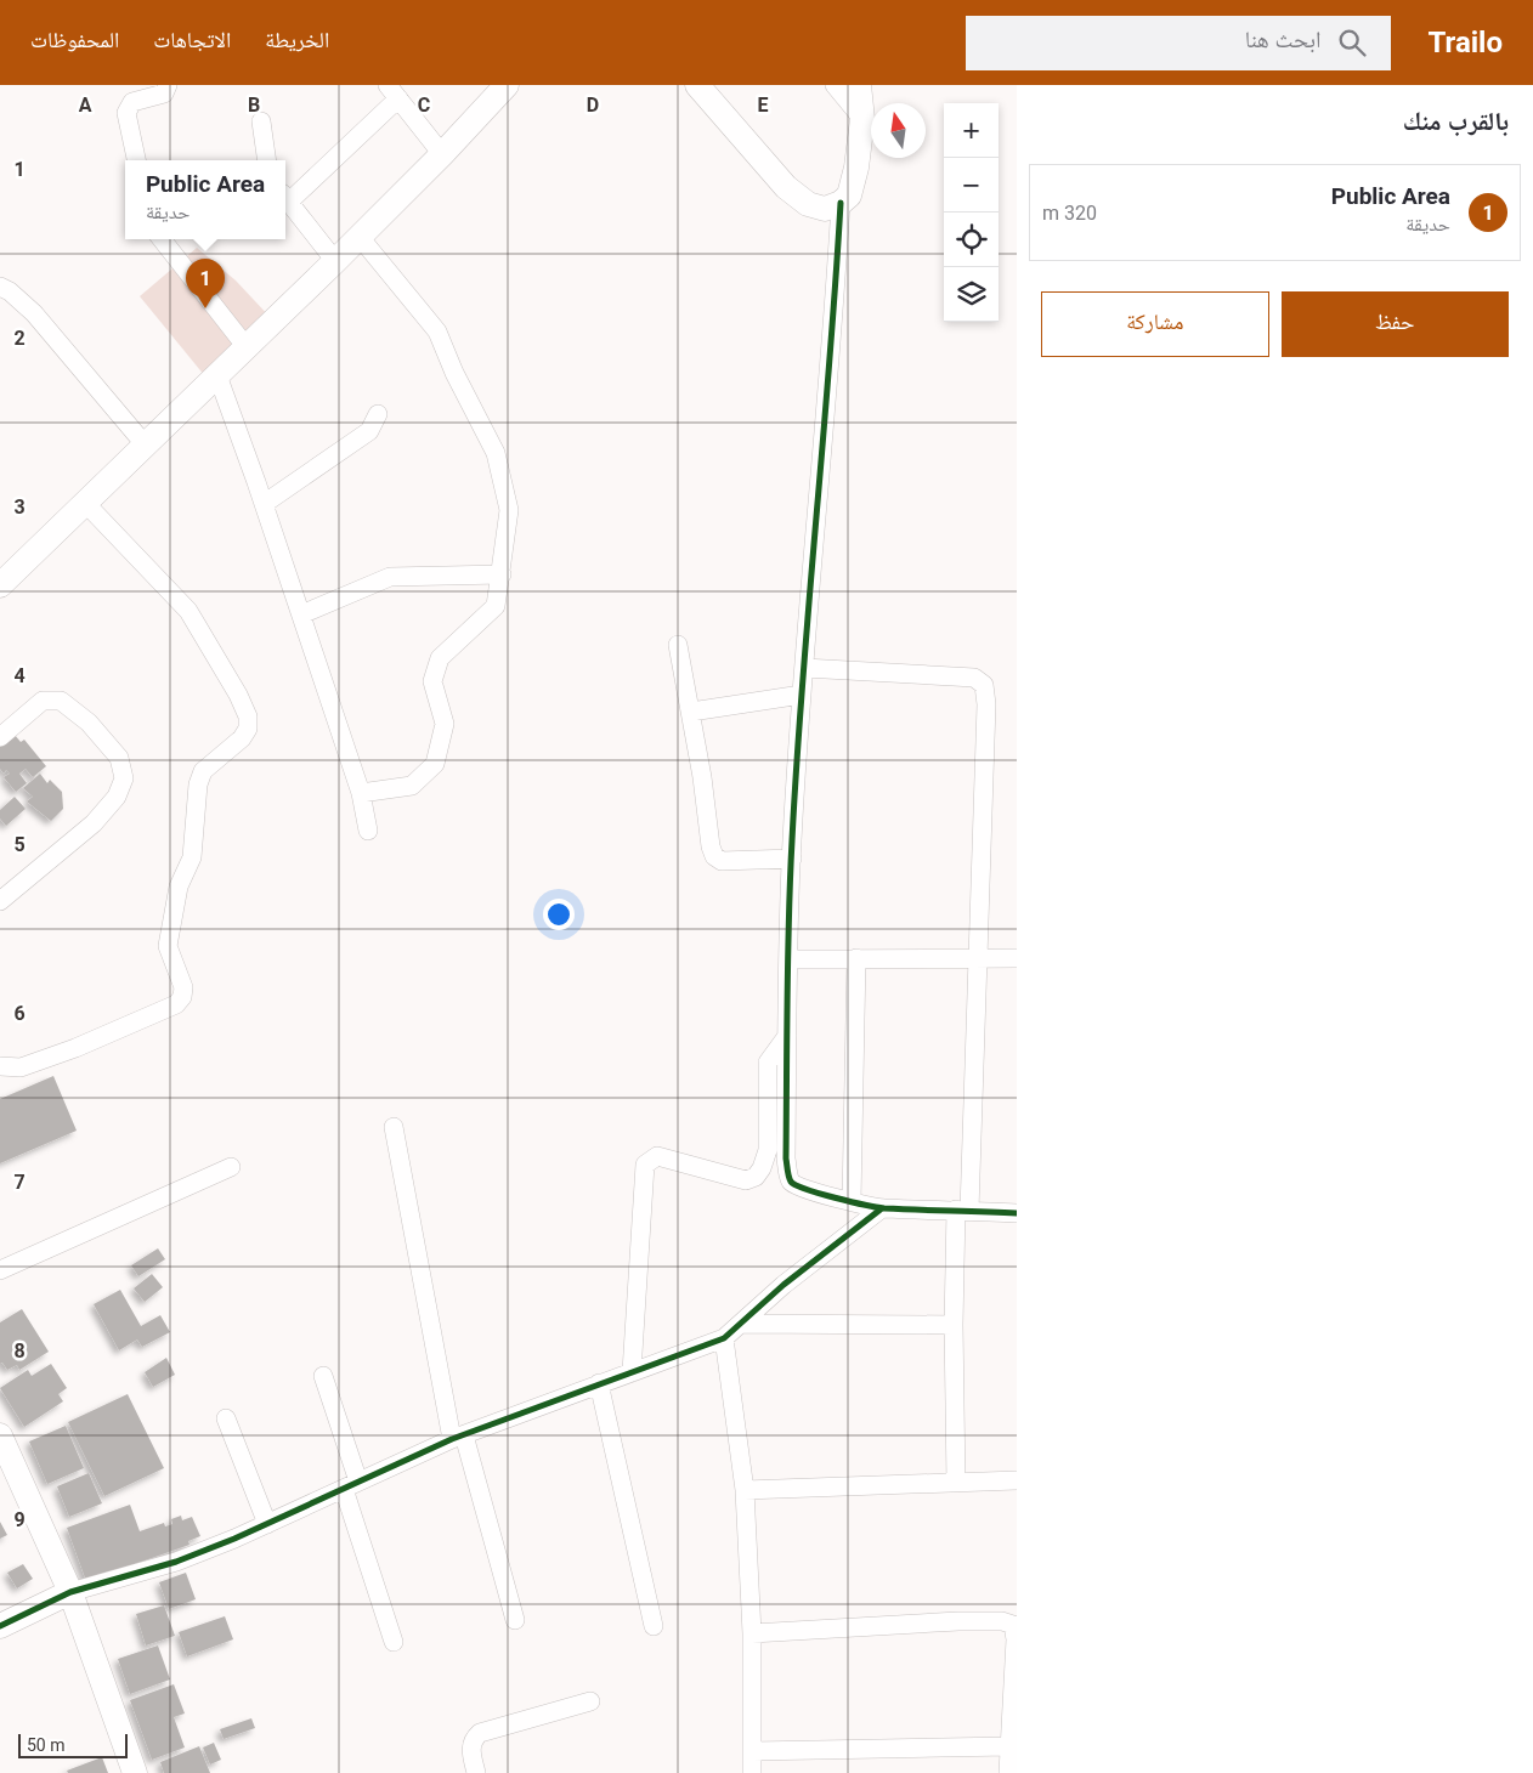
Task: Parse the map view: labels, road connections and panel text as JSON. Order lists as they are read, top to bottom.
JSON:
{
  "scale_bar": "50 m",
  "north": "top",
  "page": {
    "header": "Trailo",
    "search": "ابحث هنا",
    "nav": ["الخريطة", "الاتجاهات", "المحفوظات"],
    "heading": "بالقرب منك",
    "map_buttons": ["+", "−"],
    "popup": ["Public Area", "حديقة"],
    "list": [
      {
        "mark": "1",
        "name": "Public Area",
        "note": "حديقة",
        "value": "320 m"
      }
    ],
    "pins": "1",
    "buttons": ["حفظ", "مشاركة"],
    "scale": "50 m"
  },
  "grid": {
    "columns": [
      "A",
      "B",
      "C",
      "D",
      "E"
    ],
    "rows": [
      "1",
      "2",
      "3",
      "4",
      "5",
      "6",
      "7",
      "8",
      "9"
    ]
  }
}
